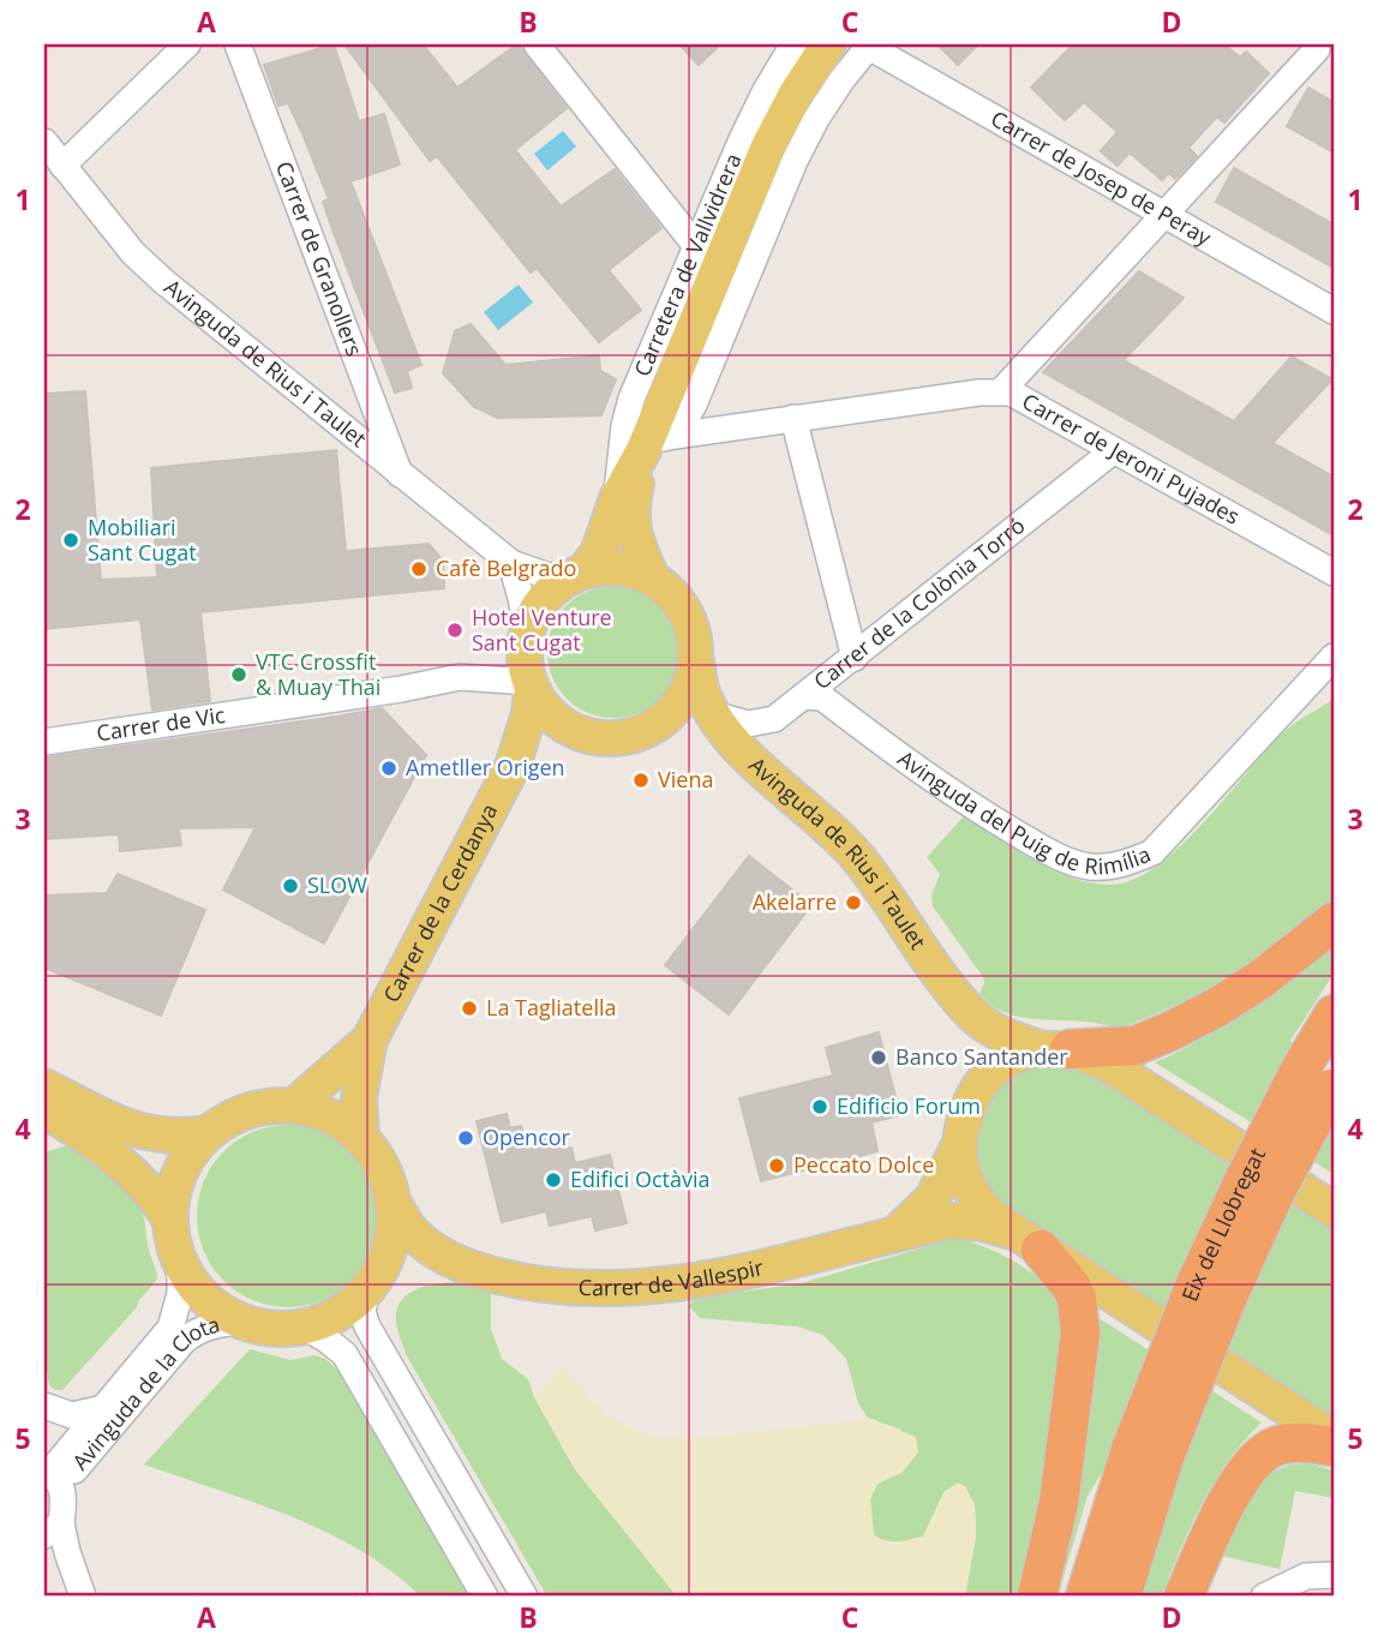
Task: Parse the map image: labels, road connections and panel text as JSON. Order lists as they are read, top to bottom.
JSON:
{
  "streets": {
    "highway": ["Eix del Llobregat"],
    "main road": [
      "Carretera de Vallvidrera",
      "Avinguda de Rius i Taulet",
      "Carrer de la Cerdanya",
      "Carrer de Vallespir"
    ],
    "street": [
      "Carrer de Josep de Peray",
      "Carrer de Granollers",
      "Carrer de Jeroni Pujades",
      "Carrer de la Colònia Torró",
      "Carrer de Vic",
      "Avinguda del Puig de Rimília",
      "Avinguda de la Clota"
    ]
  },
  "crossings": [
    ["Carrer de Josep de Peray", "Carretera de Vallvidrera"],
    ["Carrer de Granollers", "Avinguda de Rius i Taulet"],
    ["Carretera de Vallvidrera", "Avinguda de Rius i Taulet"],
    ["Carretera de Vallvidrera", "Carrer de Jeroni Pujades"],
    ["Carretera de Vallvidrera", "Carrer de Vic"],
    ["Carretera de Vallvidrera", "Carrer de la Cerdanya"],
    ["Avinguda de Rius i Taulet", "Carrer de la Colònia Torró"],
    ["Avinguda de Rius i Taulet", "Carrer de Vic"],
    ["Avinguda de Rius i Taulet", "Carrer de la Cerdanya"],
    ["Carrer de Jeroni Pujades", "Carrer de la Colònia Torró"],
    ["Carrer de la Colònia Torró", "Avinguda del Puig de Rimília"],
    ["Carrer de Vic", "Carrer de la Cerdanya"],
    ["Carrer de la Cerdanya", "Carrer de Vallespir"],
    ["Carrer de la Cerdanya", "Avinguda de la Clota"],
    ["Carrer de Vallespir", "Avinguda de la Clota"]
  ],
  "places": [
    "Mobiliari Sant Cugat",
    "Cafè Belgrado",
    "Hotel Venture Sant Cugat",
    "VTC Crossfit & Muay Thai",
    "Ametller Origen",
    "Viena",
    "SLOW",
    "Akelarre",
    "La Tagliatella",
    "Banco Santander",
    "Edificio Forum",
    "Opencor",
    "Peccato Dolce",
    "Edifici Octàvia"
  ],
  "grid": {
    "columns": [
      "A",
      "B",
      "C",
      "D"
    ],
    "rows": [
      "1",
      "2",
      "3",
      "4",
      "5"
    ]
  }
}
